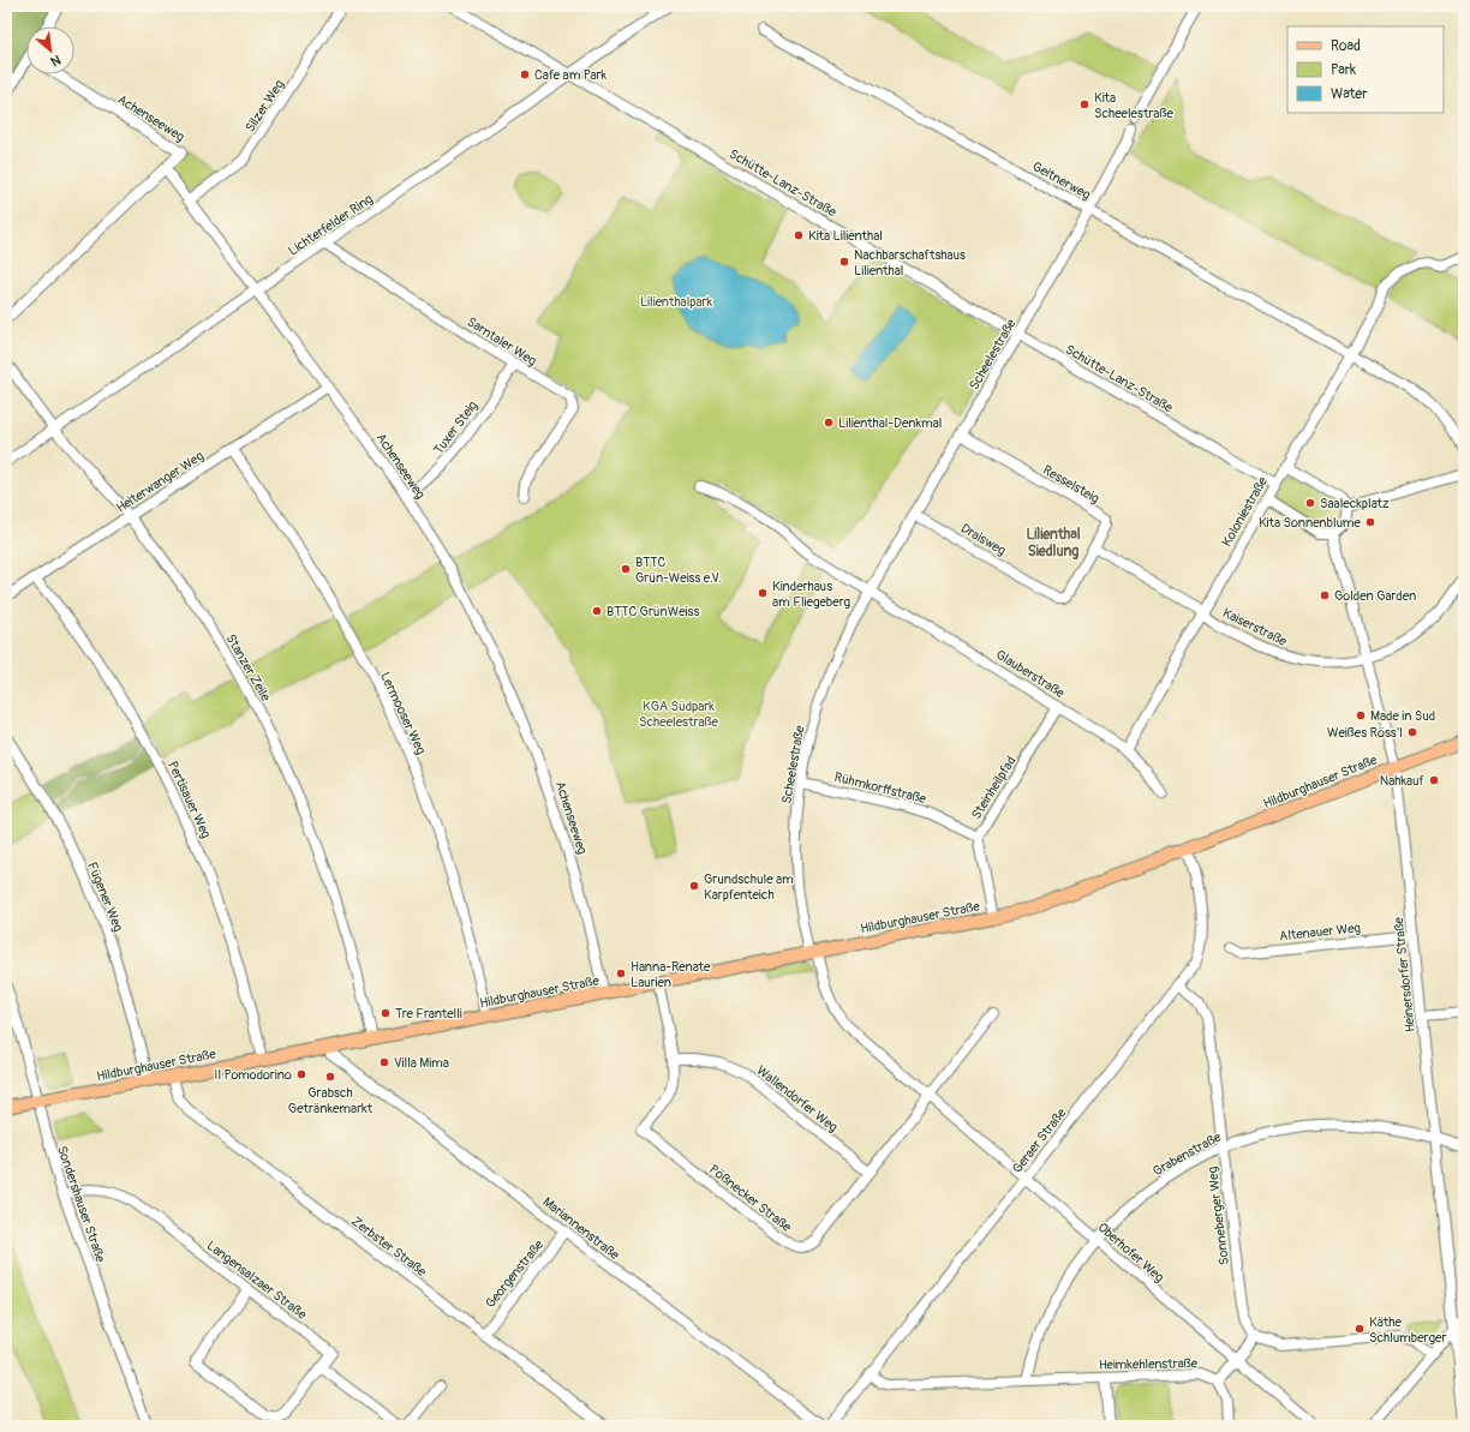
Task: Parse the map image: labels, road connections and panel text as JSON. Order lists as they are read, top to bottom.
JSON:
{
  "streets": {
    "main road": ["Hildburghauser Straße"],
    "street": [
      "Silzer Weg",
      "Achenseeweg",
      "Geitnerweg",
      "Schütte-Lanz-Straße",
      "Lichterfelder Ring",
      "Sarntaler Weg",
      "Scheelestraße",
      "Tuxer Steig",
      "Heiterwanger Weg",
      "Resselsteig",
      "Koloniestraße",
      "Draisweg",
      "Kaiserstraße",
      "Stanzer Zeile",
      "Glauberstraße",
      "Lermooser Weg",
      "Rühmkorffstraße",
      "Steinheilpfad",
      "Pertisauer Weg",
      "Fügener Weg",
      "Altenauer Weg",
      "Heinersdorfer Straße",
      "Wallendorfer Weg",
      "Geraer Straße",
      "Grabenstraße",
      "Pößnecker Straße",
      "Sondershauser Straße",
      "Sonneberger Weg",
      "Mariannenstraße",
      "Zerbster Straße",
      "Oberhofer Weg",
      "Georgenstraße",
      "Langensalzaer Straße",
      "Heimkehlenstraße"
    ]
  },
  "crossings": [
    ["Silzer Weg", "Achenseeweg"],
    ["Achenseeweg", "Lichterfelder Ring"],
    ["Achenseeweg", "Tuxer Steig"],
    ["Achenseeweg", "Heiterwanger Weg"],
    ["Achenseeweg", "Hildburghauser Straße"],
    ["Geitnerweg", "Scheelestraße"],
    ["Geitnerweg", "Koloniestraße"],
    ["Schütte-Lanz-Straße", "Lichterfelder Ring"],
    ["Schütte-Lanz-Straße", "Scheelestraße"],
    ["Schütte-Lanz-Straße", "Koloniestraße"],
    ["Lichterfelder Ring", "Sarntaler Weg"],
    ["Lichterfelder Ring", "Stanzer Zeile"],
    ["Sarntaler Weg", "Tuxer Steig"],
    ["Scheelestraße", "Resselsteig"],
    ["Scheelestraße", "Draisweg"],
    ["Scheelestraße", "Glauberstraße"],
    ["Scheelestraße", "Hildburghauser Straße"],
    ["Scheelestraße", "Rühmkorffstraße"],
    ["Scheelestraße", "Oberhofer Weg"],
    ["Heiterwanger Weg", "Stanzer Zeile"],
    ["Heiterwanger Weg", "Lermooser Weg"],
    ["Heiterwanger Weg", "Pertisauer Weg"],
    ["Resselsteig", "Draisweg"],
    ["Koloniestraße", "Kaiserstraße"],
    ["Koloniestraße", "Glauberstraße"],
    ["Kaiserstraße", "Heinersdorfer Straße"],
    ["Stanzer Zeile", "Hildburghauser Straße"],
    ["Glauberstraße", "Steinheilpfad"],
    ["Lermooser Weg", "Hildburghauser Straße"],
    ["Hildburghauser Straße", "Steinheilpfad"],
    ["Hildburghauser Straße", "Pertisauer Weg"],
    ["Hildburghauser Straße", "Fügener Weg"],
    ["Hildburghauser Straße", "Heinersdorfer Straße"],
    ["Hildburghauser Straße", "Geraer Straße"],
    ["Hildburghauser Straße", "Sondershauser Straße"],
    ["Hildburghauser Straße", "Mariannenstraße"],
    ["Hildburghauser Straße", "Zerbster Straße"],
    ["Hildburghauser Straße", "Oberhofer Weg"],
    ["Rühmkorffstraße", "Steinheilpfad"],
    ["Altenauer Weg", "Heinersdorfer Straße"],
    ["Heinersdorfer Straße", "Grabenstraße"],
    ["Wallendorfer Weg", "Pößnecker Straße"],
    ["Geraer Straße", "Sonneberger Weg"],
    ["Geraer Straße", "Oberhofer Weg"],
    ["Geraer Straße", "Heimkehlenstraße"],
    ["Grabenstraße", "Sonneberger Weg"],
    ["Grabenstraße", "Oberhofer Weg"],
    ["Grabenstraße", "Heimkehlenstraße"],
    ["Pößnecker Straße", "Oberhofer Weg"],
    ["Sondershauser Straße", "Langensalzaer Straße"],
    ["Mariannenstraße", "Georgenstraße"],
    ["Zerbster Straße", "Georgenstraße"]
  ],
  "districts": ["Lilienthal Siedlung"],
  "parks": ["Lilienthalpark", "KGA Südpark Scheelestraße"],
  "places": [
    "Cafe am Park",
    "Kita Scheelestraße",
    "Kita Lilienthal",
    "Nachbarschaftshaus Lilienthal",
    "Lilienthal-Denkmal",
    "Saaleckplatz",
    "Kita Sonnenblume",
    "BTTC Grün-Weiss e.V.",
    "Kinderhaus am Fliegeberg",
    "Golden Garden",
    "BTTC GrünWeiss",
    "Made in Sud",
    "Weißes Röss’l",
    "Nahkauf",
    "Grundschule am Karpfenteich",
    "Hanna-Renate Laurien",
    "Tre Frantelli",
    "Villa Mima",
    "Il Pomodorino",
    "Grabsch Getränkemarkt",
    "Käthe Schlumberger"
  ],
  "legend": ["Road", "Park", "Water"],
  "north": "bottom right"
}
